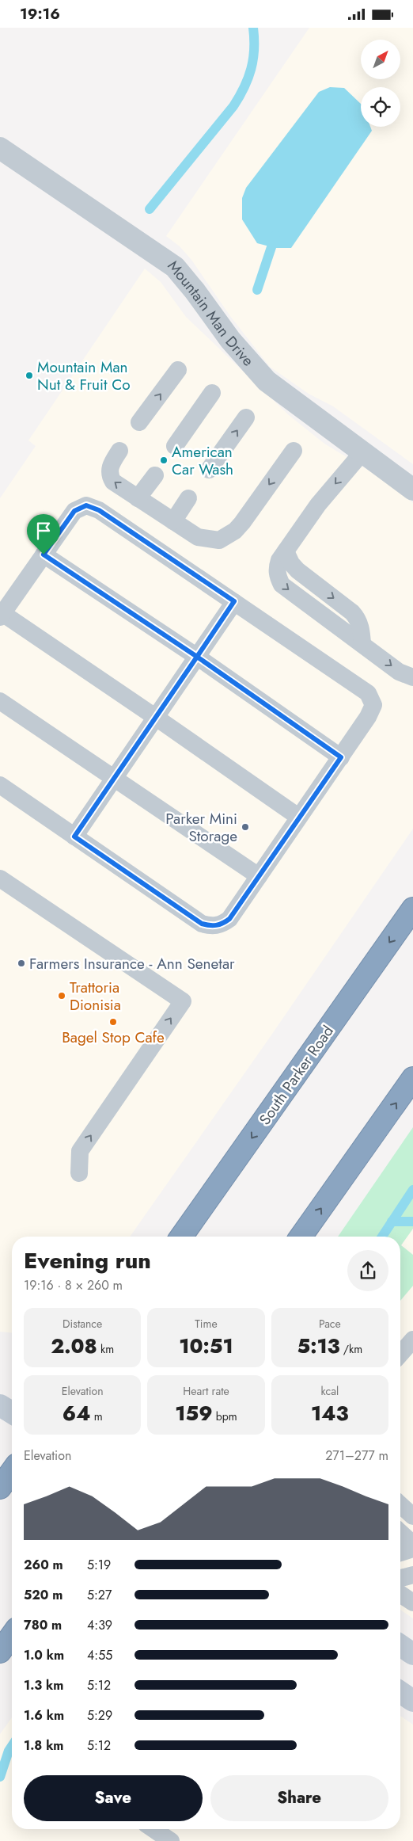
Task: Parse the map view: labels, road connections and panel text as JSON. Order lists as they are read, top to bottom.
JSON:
{
  "streets": {
    "highway": ["South Parker Road"],
    "street": ["Mountain Man Drive"]
  },
  "places": [
    "Mountain Man Nut & Fruit Co",
    "American Car Wash",
    "Parker Mini Storage",
    "Farmers Insurance - Ann Senetar",
    "Trattoria Dionisia",
    "Bagel Stop Cafe"
  ],
  "north": "top right",
  "page": {
    "status": "19:16",
    "heading": ["Evening run", "19:16 · 8 × 260 m"],
    "stats": [
      ["Distance", "2.08 km"],
      ["Time", "10:51"],
      ["Pace", "5:13 /km"],
      ["Elevation", "64 m"],
      ["Heart rate", "159 bpm"],
      ["kcal", "143"]
    ],
    "chart": ["Elevation", "271–277 m"],
    "list": [
      {
        "name": "260 m",
        "note": "5:19"
      },
      {
        "name": "520 m",
        "note": "5:27"
      },
      {
        "name": "780 m",
        "note": "4:39"
      },
      {
        "name": "1.0 km",
        "note": "4:55"
      },
      {
        "name": "1.3 km",
        "note": "5:12"
      },
      {
        "name": "1.6 km",
        "note": "5:29"
      },
      {
        "name": "1.8 km",
        "note": "5:12"
      }
    ],
    "buttons": ["Save", "Share"]
  }
}
